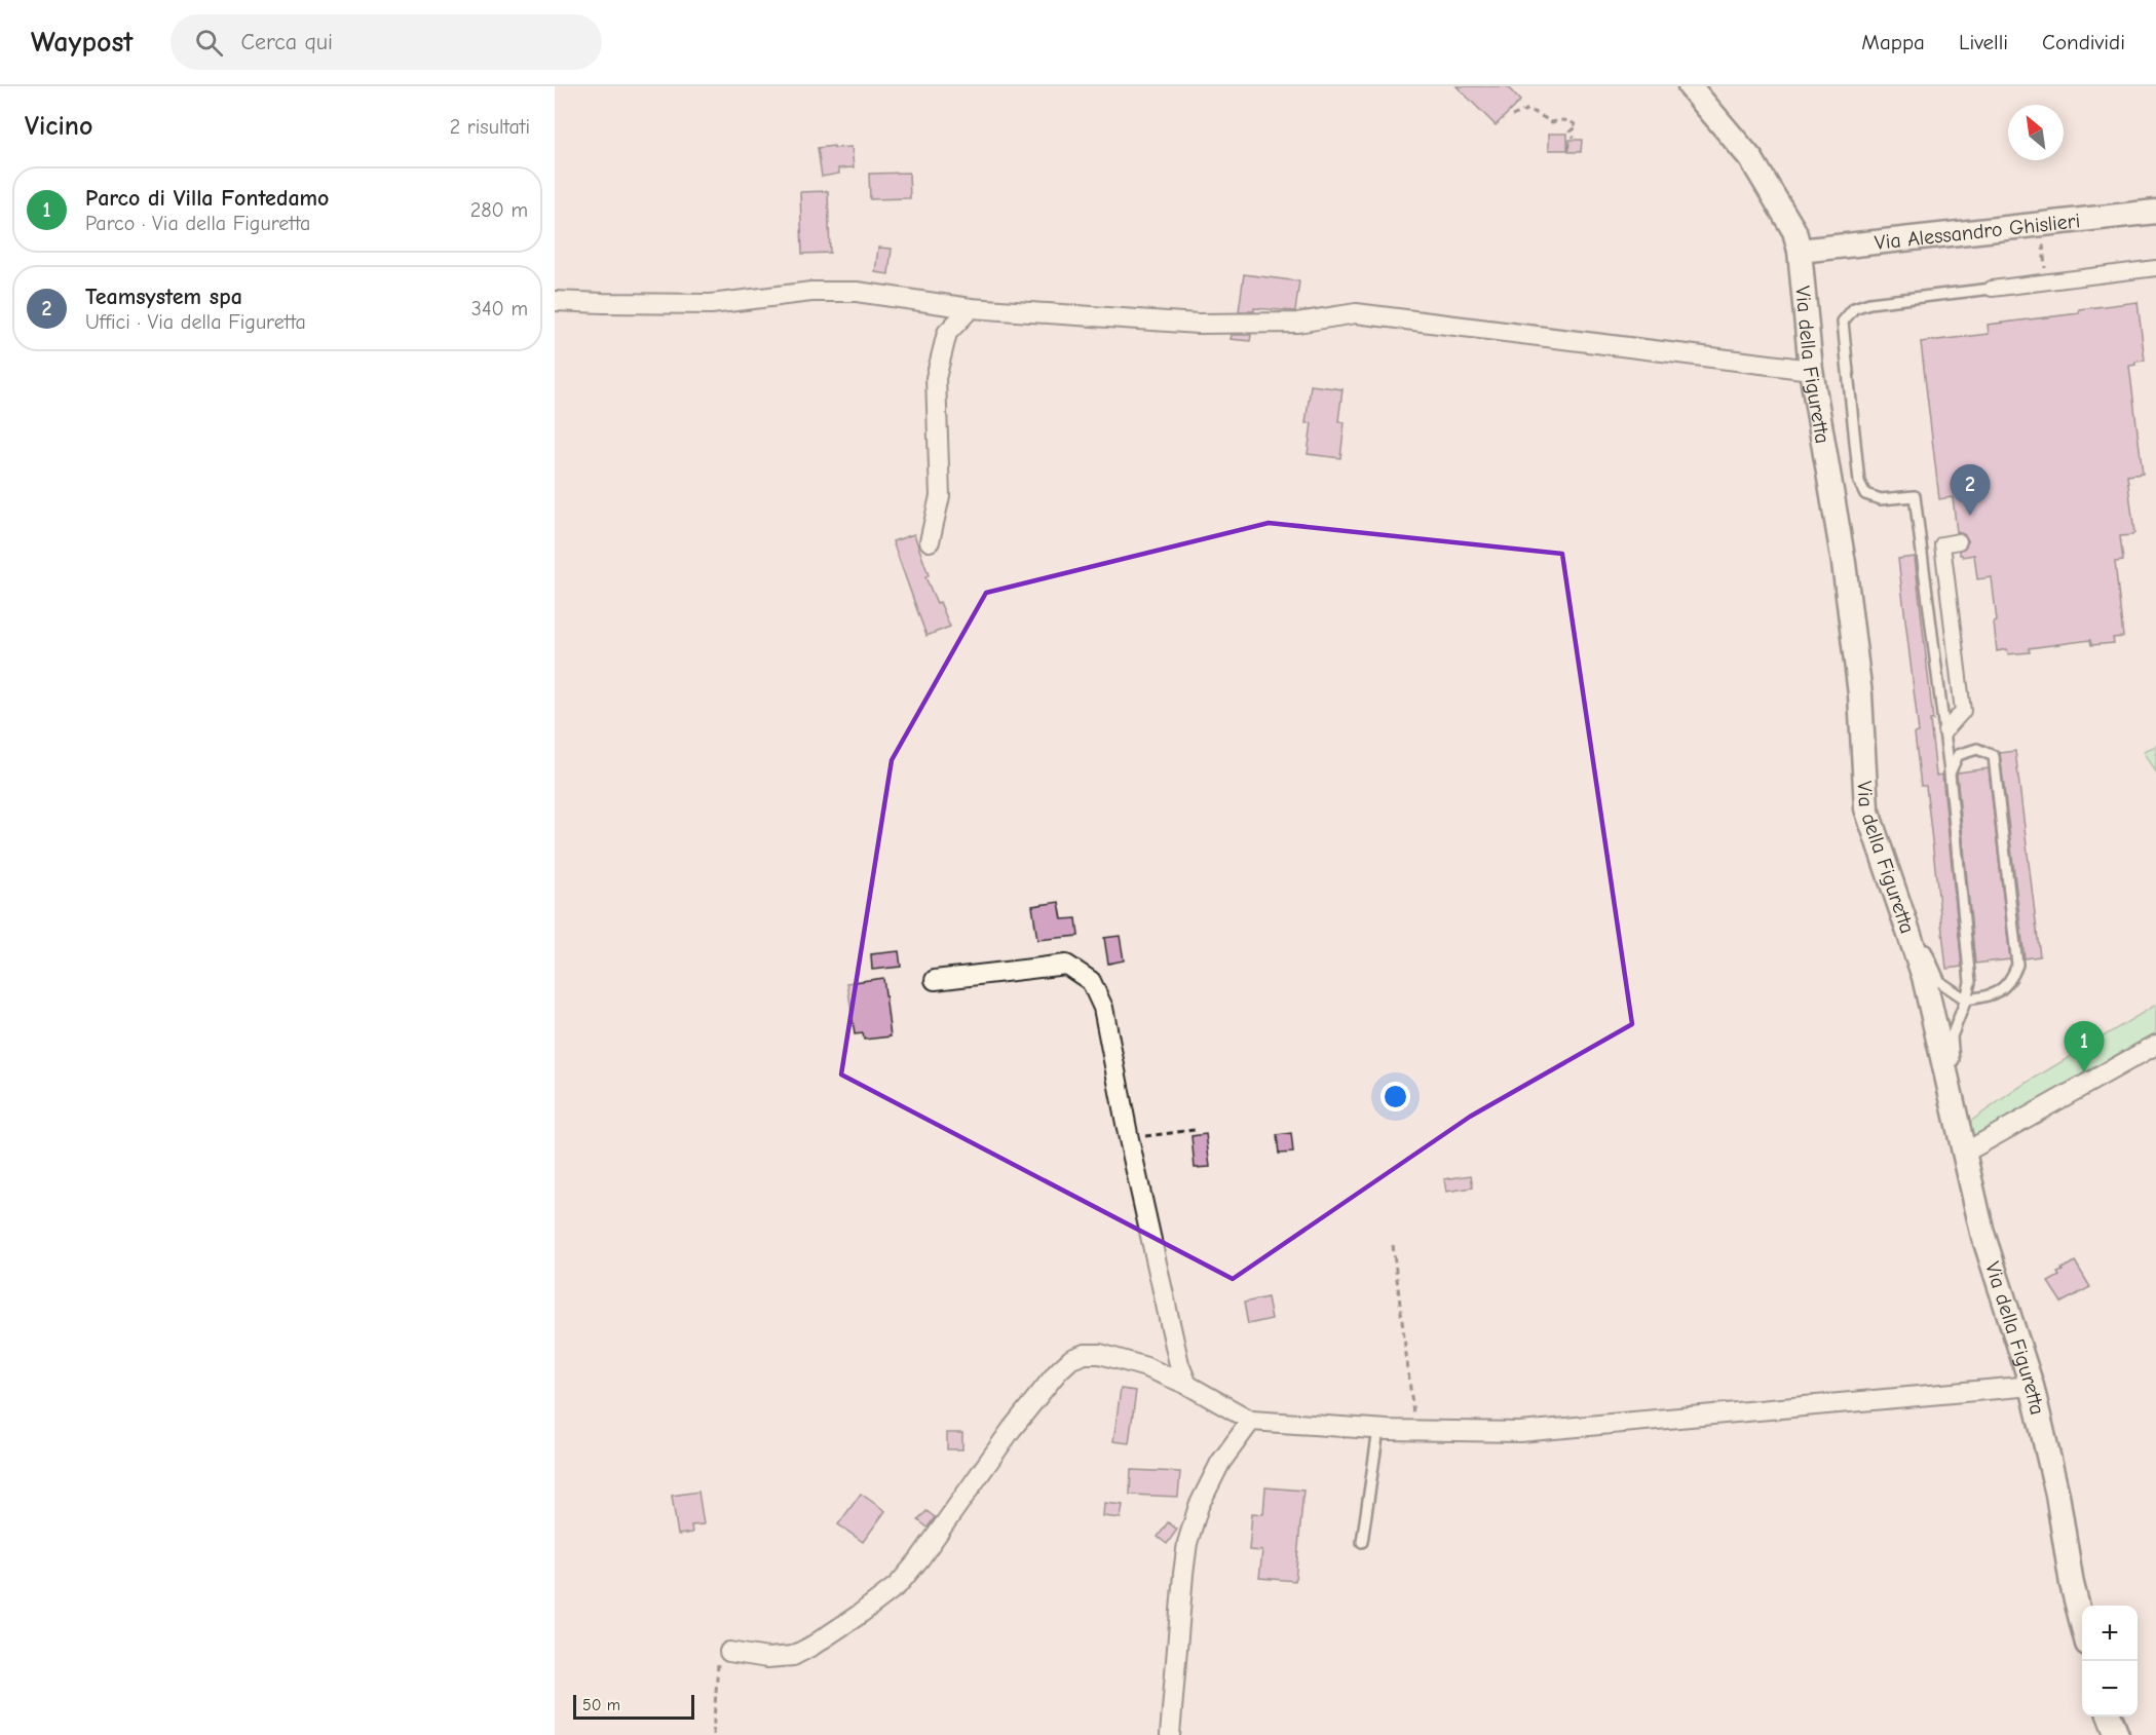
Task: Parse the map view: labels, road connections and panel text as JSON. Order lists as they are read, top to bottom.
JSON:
{
  "streets": {
    "street": ["Via Alessandro Ghislieri", "Via della Figuretta"]
  },
  "crossings": [
    ["Via Alessandro Ghislieri", "Via della Figuretta"]
  ],
  "scale_bar": "50 m",
  "north": "top left",
  "page": {
    "header": "Waypost",
    "search": "Cerca qui",
    "nav": ["Mappa", "Livelli", "Condividi"],
    "heading": ["Vicino", "2 risultati"],
    "list": [
      {
        "mark": "1",
        "name": "Parco di Villa Fontedamo",
        "note": "Parco · Via della Figuretta",
        "value": "280 m"
      },
      {
        "mark": "2",
        "name": "Teamsystem spa",
        "note": "Uffici · Via della Figuretta",
        "value": "340 m"
      }
    ],
    "pins": ["2", "1"],
    "map_buttons": ["+", "−"],
    "scale": "50 m"
  }
}
